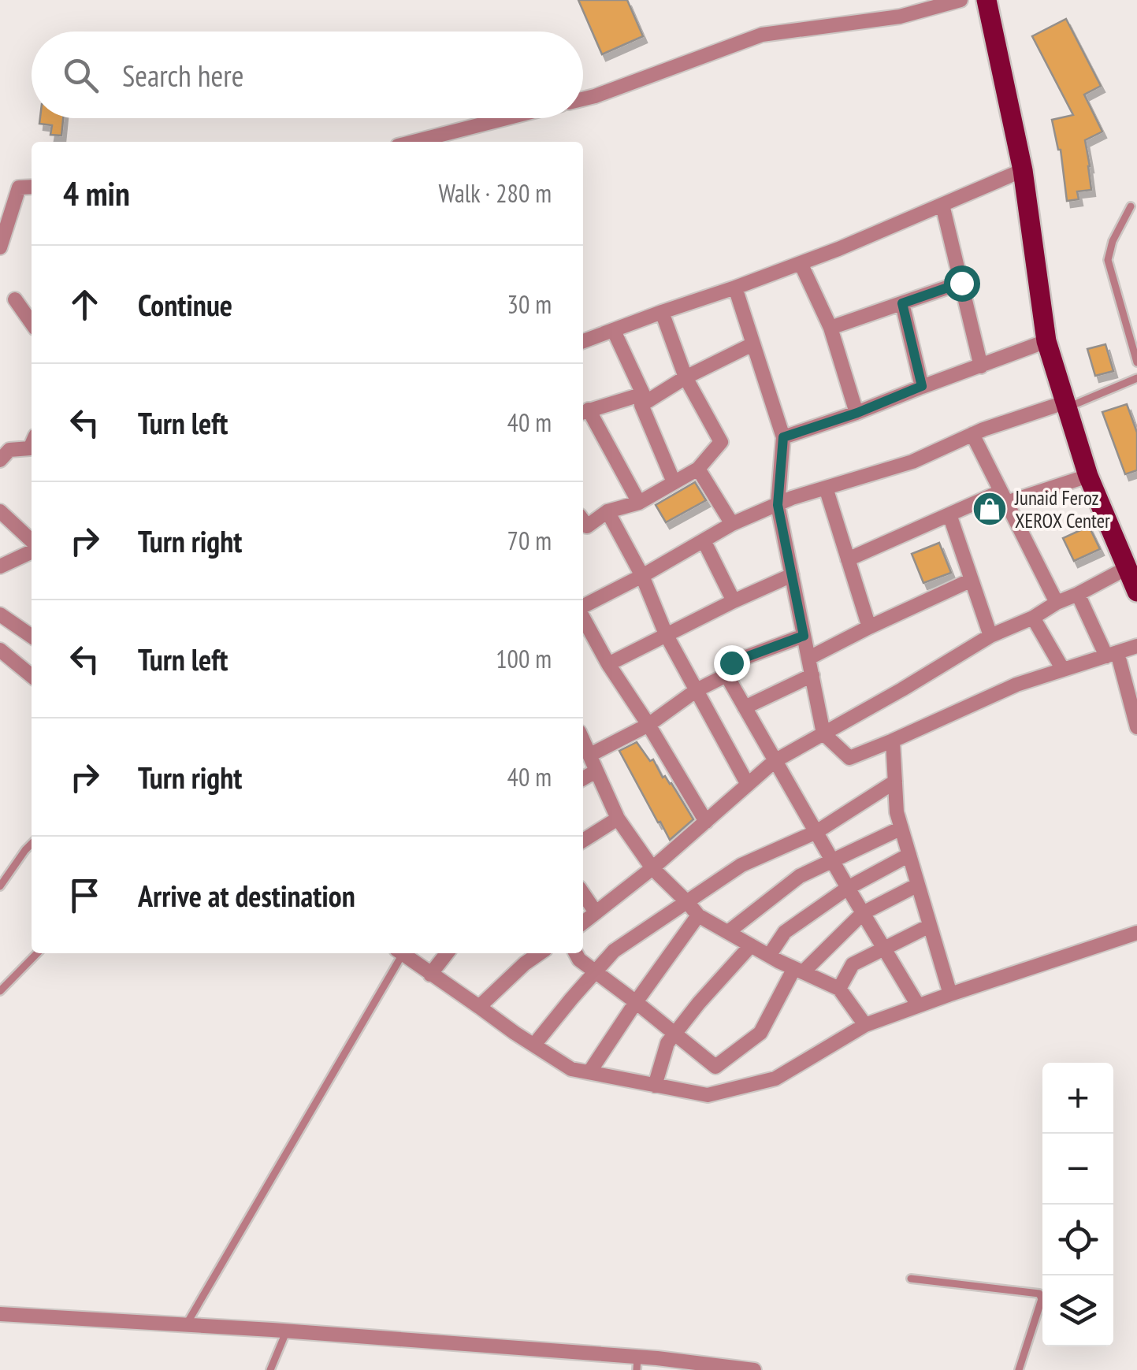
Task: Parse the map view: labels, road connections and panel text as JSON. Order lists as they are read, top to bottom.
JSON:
{
  "places": {
    "shop": ["Junaid Feroz XEROX Center"]
  },
  "page": {
    "search": "Search here",
    "heading": ["4 min", "Walk · 280 m"],
    "list": [
      ["Continue", "30 m"],
      ["Turn left", "40 m"],
      ["Turn right", "70 m"],
      ["Turn left", "100 m"],
      ["Turn right", "40 m"],
      "Arrive at destination"
    ],
    "map_buttons": ["+", "−"]
  }
}
